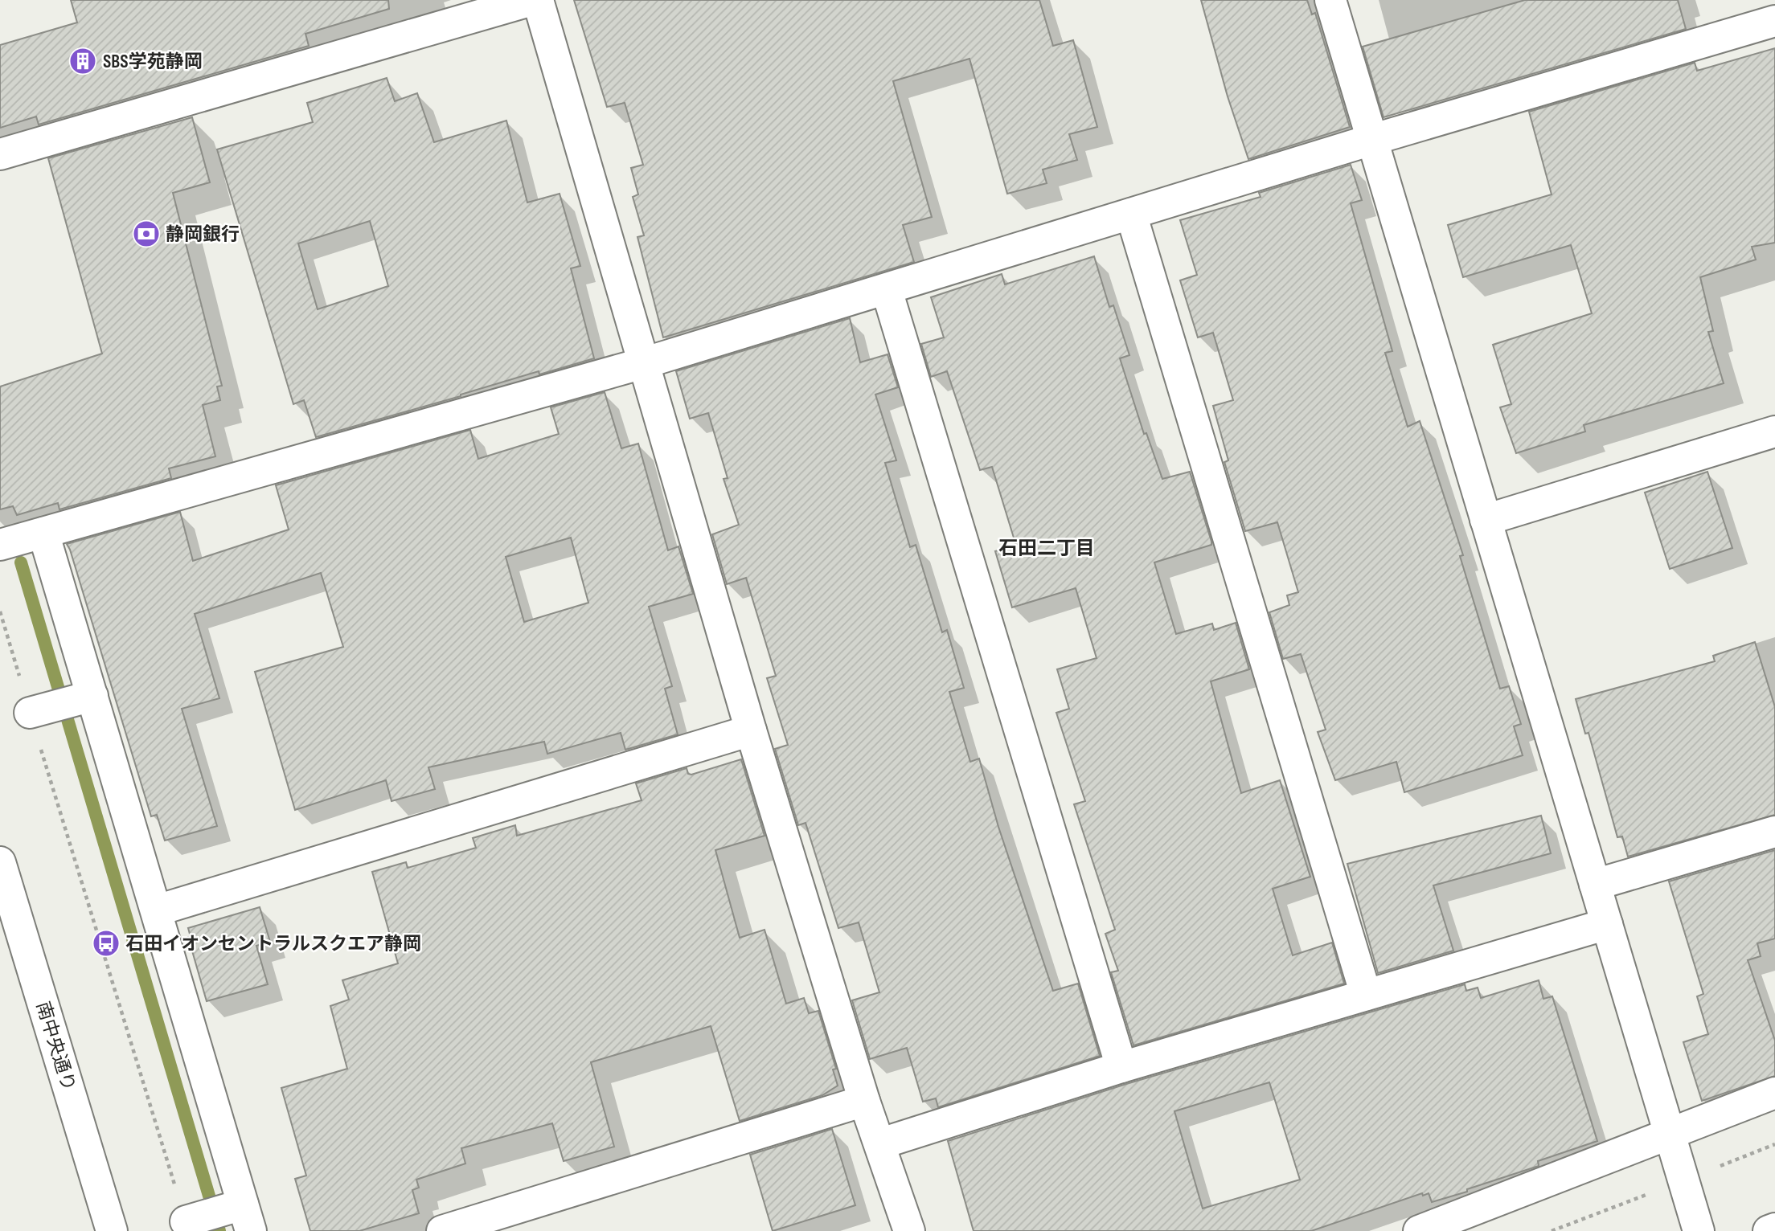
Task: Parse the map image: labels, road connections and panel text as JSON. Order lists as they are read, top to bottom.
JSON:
{
  "streets": {
    "street": ["南中央通り"]
  },
  "districts": ["石田二丁目"],
  "places": {
    "building": ["SBS学苑静岡"],
    "bank": ["静岡銀行"],
    "bus stop": ["石田イオンセントラルスクエア静岡"]
  }
}
